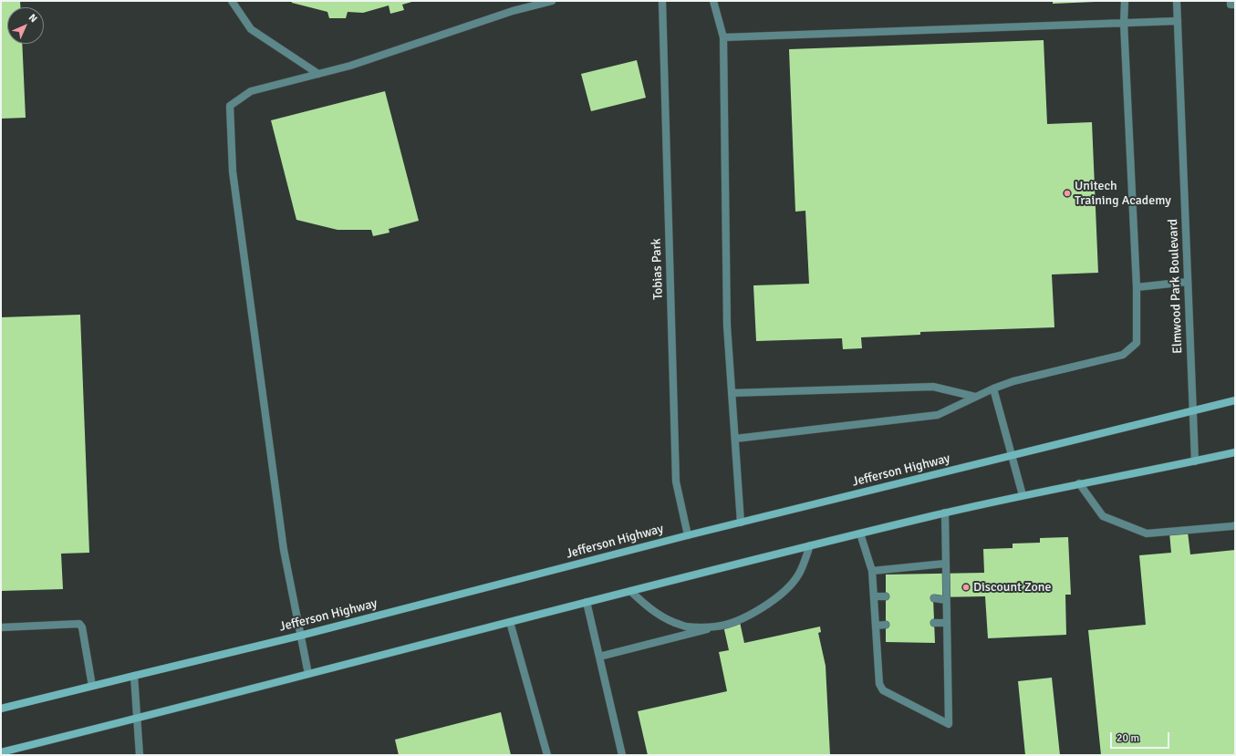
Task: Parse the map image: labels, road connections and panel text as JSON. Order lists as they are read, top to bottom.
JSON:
{
  "streets": {
    "main road": ["Jefferson Highway"],
    "street": ["Tobias Park", "Elmwood Park Boulevard"]
  },
  "crossings": [
    ["Tobias Park", "Jefferson Highway"],
    ["Elmwood Park Boulevard", "Jefferson Highway"]
  ],
  "places": ["Unitech Training Academy", "Discount Zone"],
  "scale_bar": "20 m",
  "north": "top right"
}
